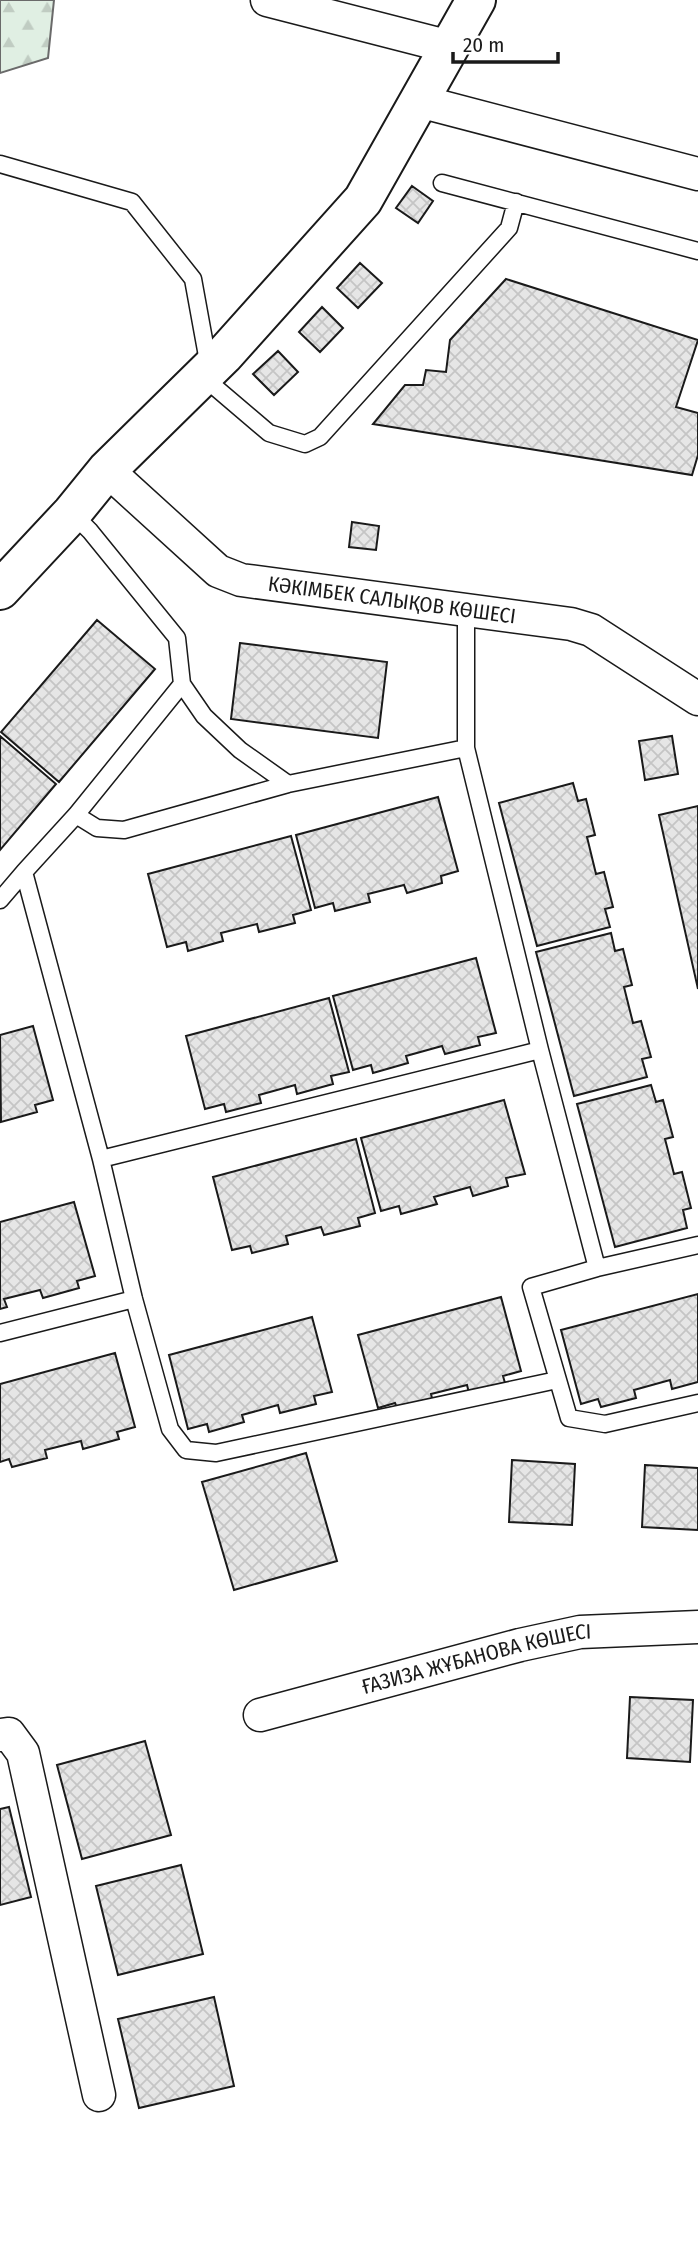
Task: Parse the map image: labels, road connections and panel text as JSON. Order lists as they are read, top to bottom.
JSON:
{
  "streets": {
    "street": ["КӘКІМБЕК САЛЫҚОВ КӨШЕСІ", "ҒАЗИЗА ЖҰБАНОВА КӨШЕСІ"]
  },
  "scale_bar": "20 m"
}
